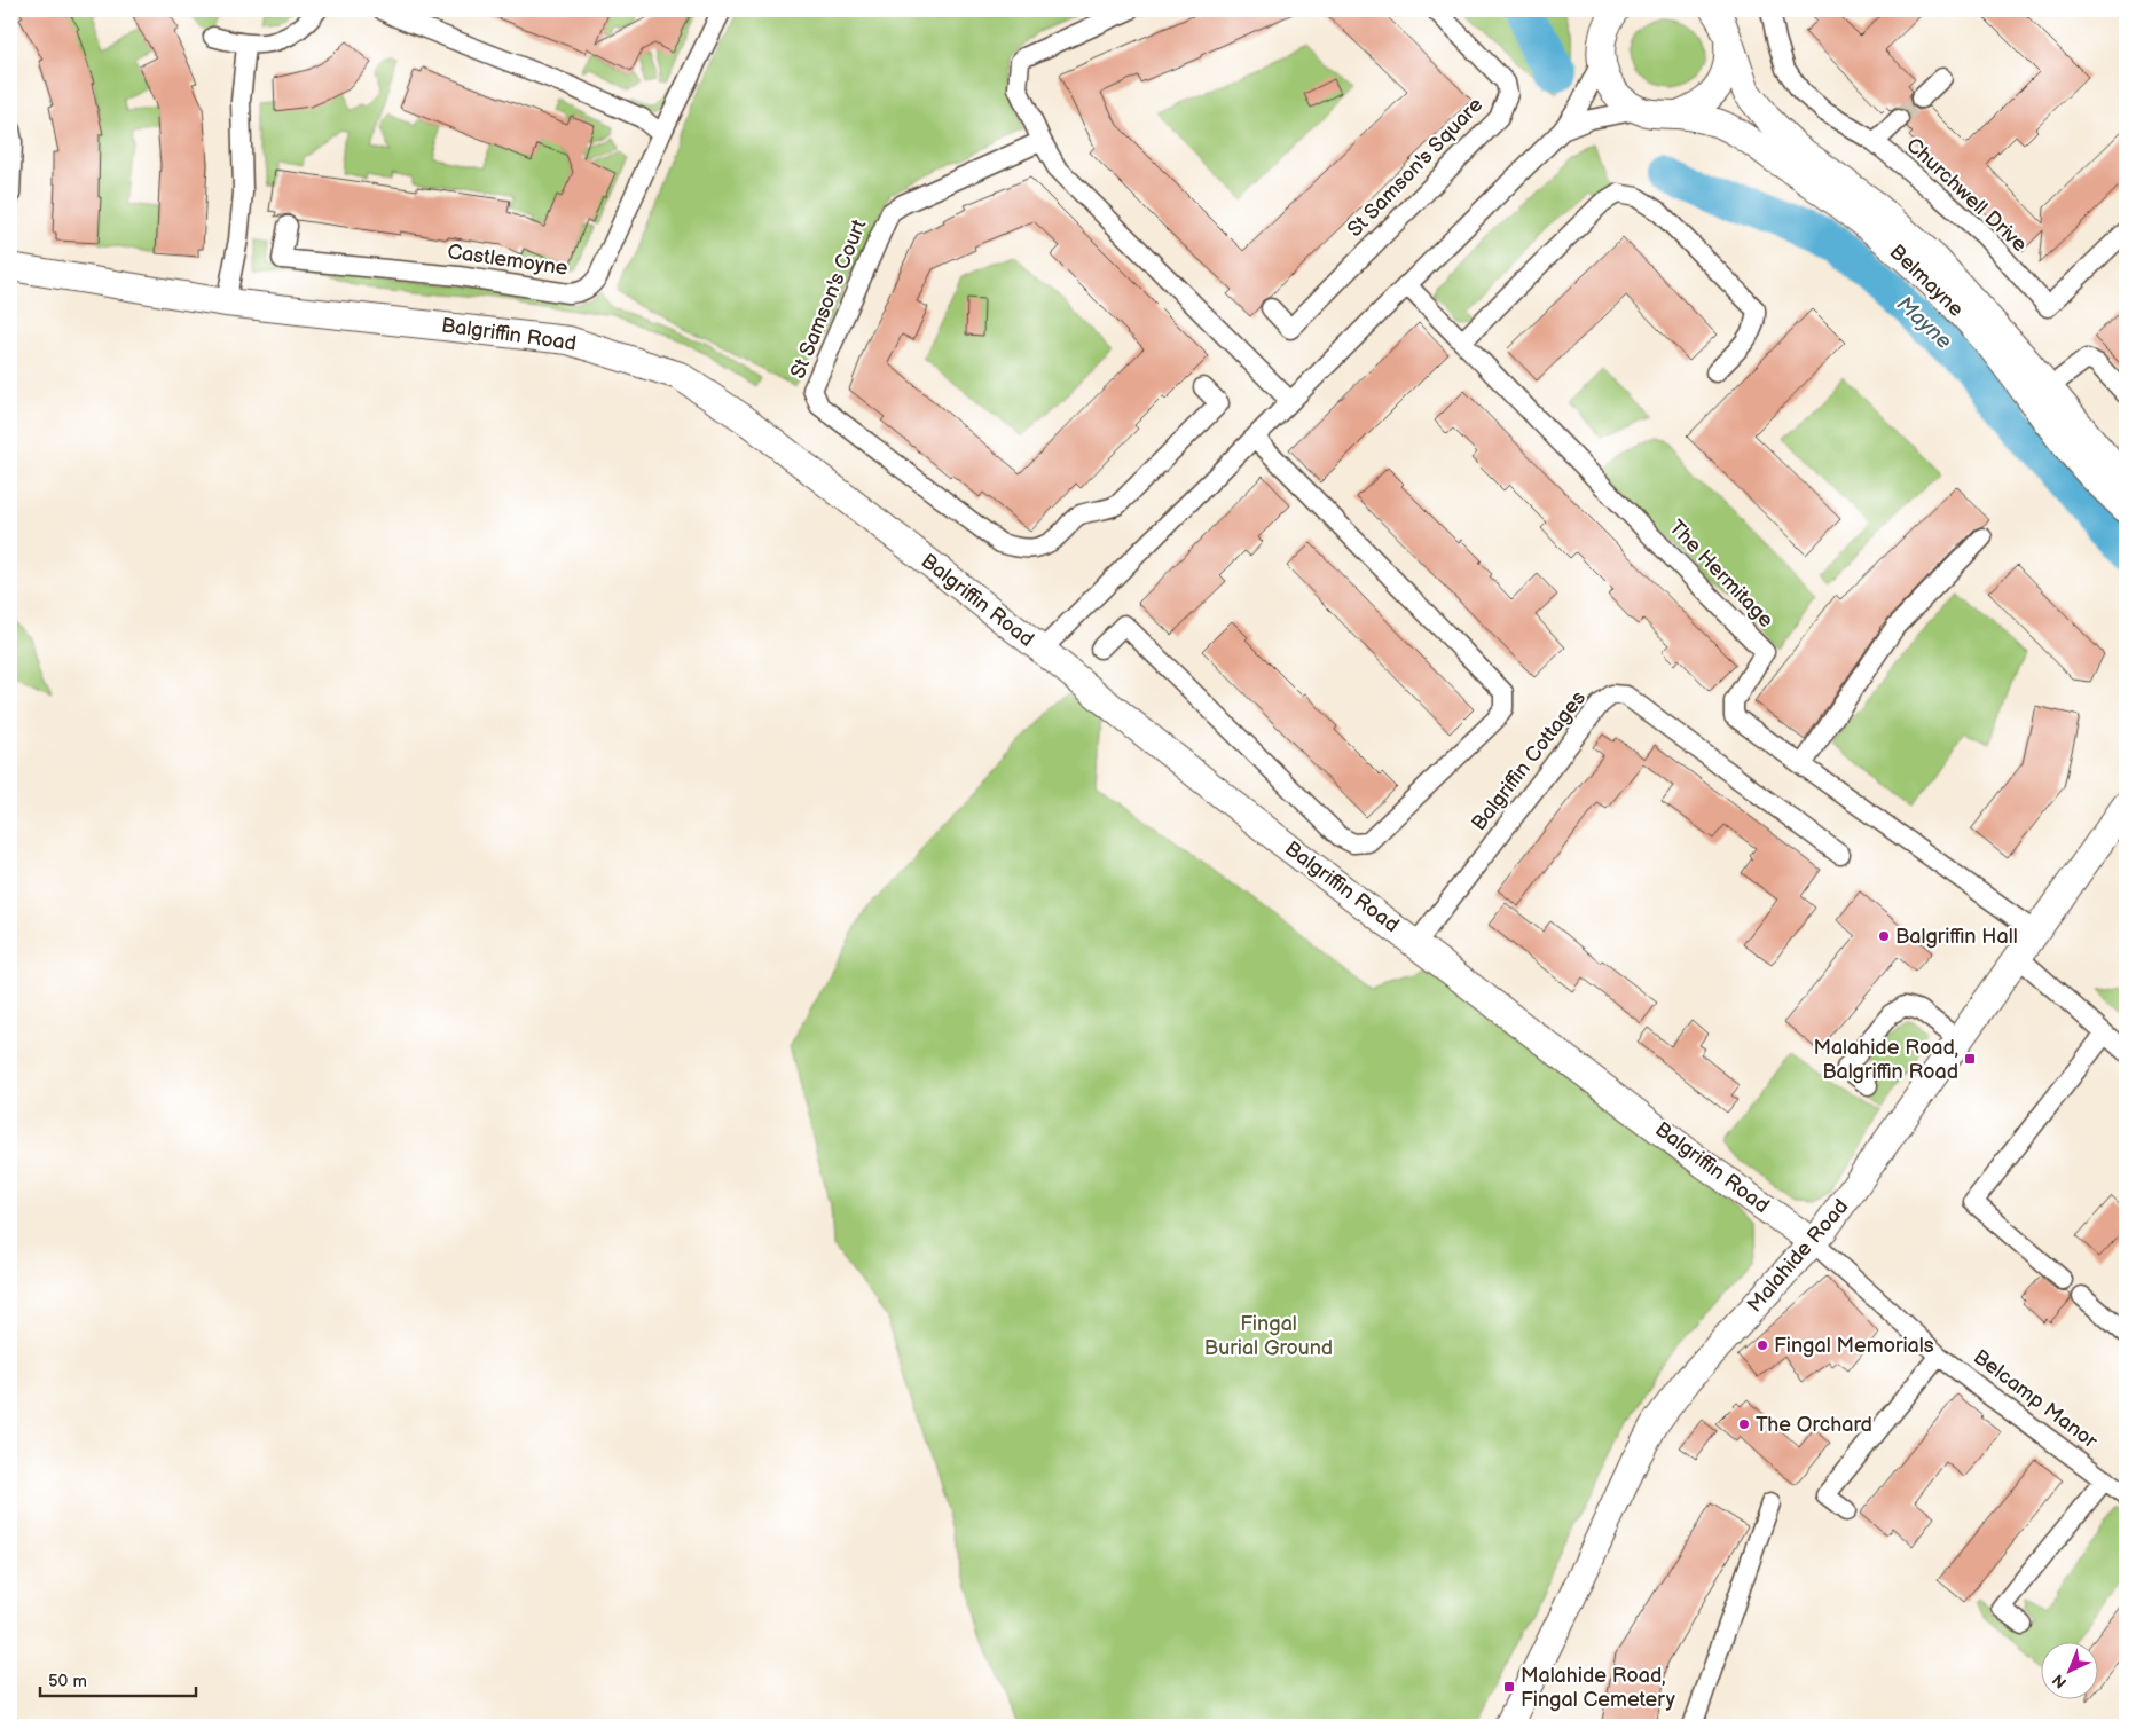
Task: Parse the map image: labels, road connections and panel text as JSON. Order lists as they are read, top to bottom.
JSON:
{
  "streets": {
    "main road": ["Belmayne", "Balgriffin Road", "Malahide Road"],
    "street": [
      "St Samson's Square",
      "Churchwell Drive",
      "Castlemoyne",
      "St Samson's Court",
      "The Hermitage",
      "Balgriffin Cottages",
      "Belcamp Manor"
    ]
  },
  "crossings": [
    ["Balgriffin Road", "Balgriffin Cottages"],
    ["Balgriffin Road", "Malahide Road"],
    ["Balgriffin Road", "Belcamp Manor"],
    ["The Hermitage", "Malahide Road"],
    ["Malahide Road", "Belcamp Manor"]
  ],
  "water": ["Mayne"],
  "parks": ["Fingal Burial Ground"],
  "places": {
    "other": ["Balgriffin Hall", "Fingal Memorials", "The Orchard"],
    "transit": ["Malahide Road, Balgriffin Road", "Malahide Road, Fingal Cemetery"]
  },
  "scale_bar": "50 m",
  "north": "bottom left"
}
